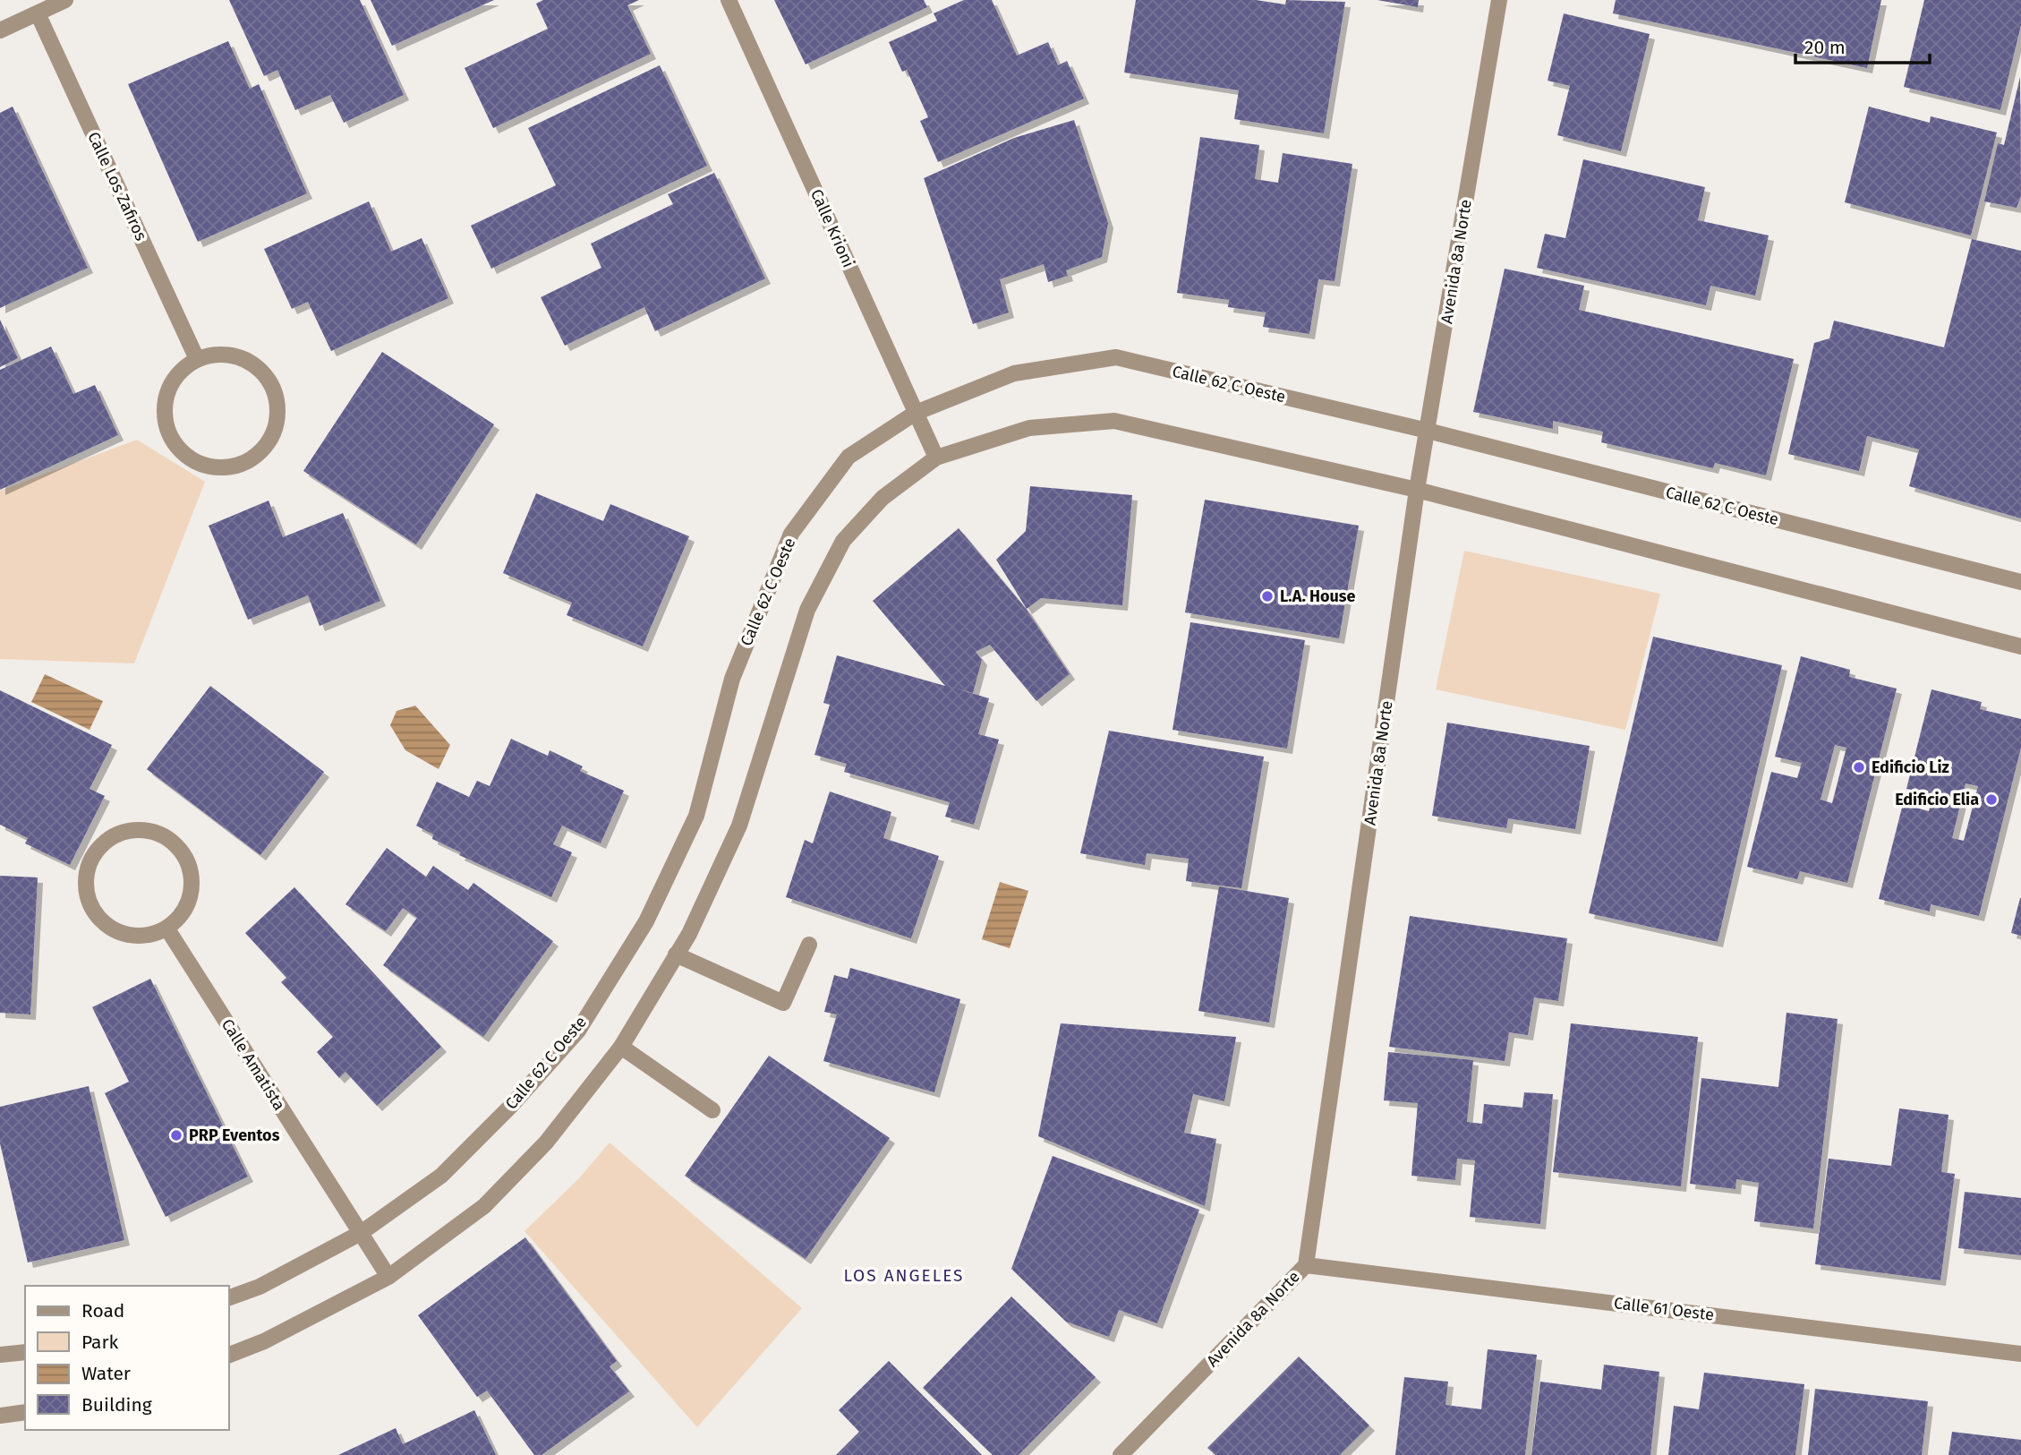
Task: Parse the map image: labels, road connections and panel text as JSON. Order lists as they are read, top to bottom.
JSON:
{
  "streets": {
    "street": [
      "Calle Los Zafiros",
      "Calle Krioni",
      "Avenida 8a Norte",
      "Calle 62 C Oeste",
      "Calle Amatista",
      "Calle 61 Oeste"
    ]
  },
  "crossings": [
    ["Calle Krioni", "Calle 62 C Oeste"],
    ["Avenida 8a Norte", "Calle 62 C Oeste"],
    ["Avenida 8a Norte", "Calle 61 Oeste"],
    ["Calle 62 C Oeste", "Calle Amatista"]
  ],
  "districts": ["LOS ANGELES"],
  "places": [
    "L.A. House",
    "Edificio Liz",
    "Edificio Elia",
    "PRP Eventos"
  ],
  "legend": [
    "Road",
    "Park",
    "Water",
    "Building"
  ],
  "scale_bar": "20 m"
}
